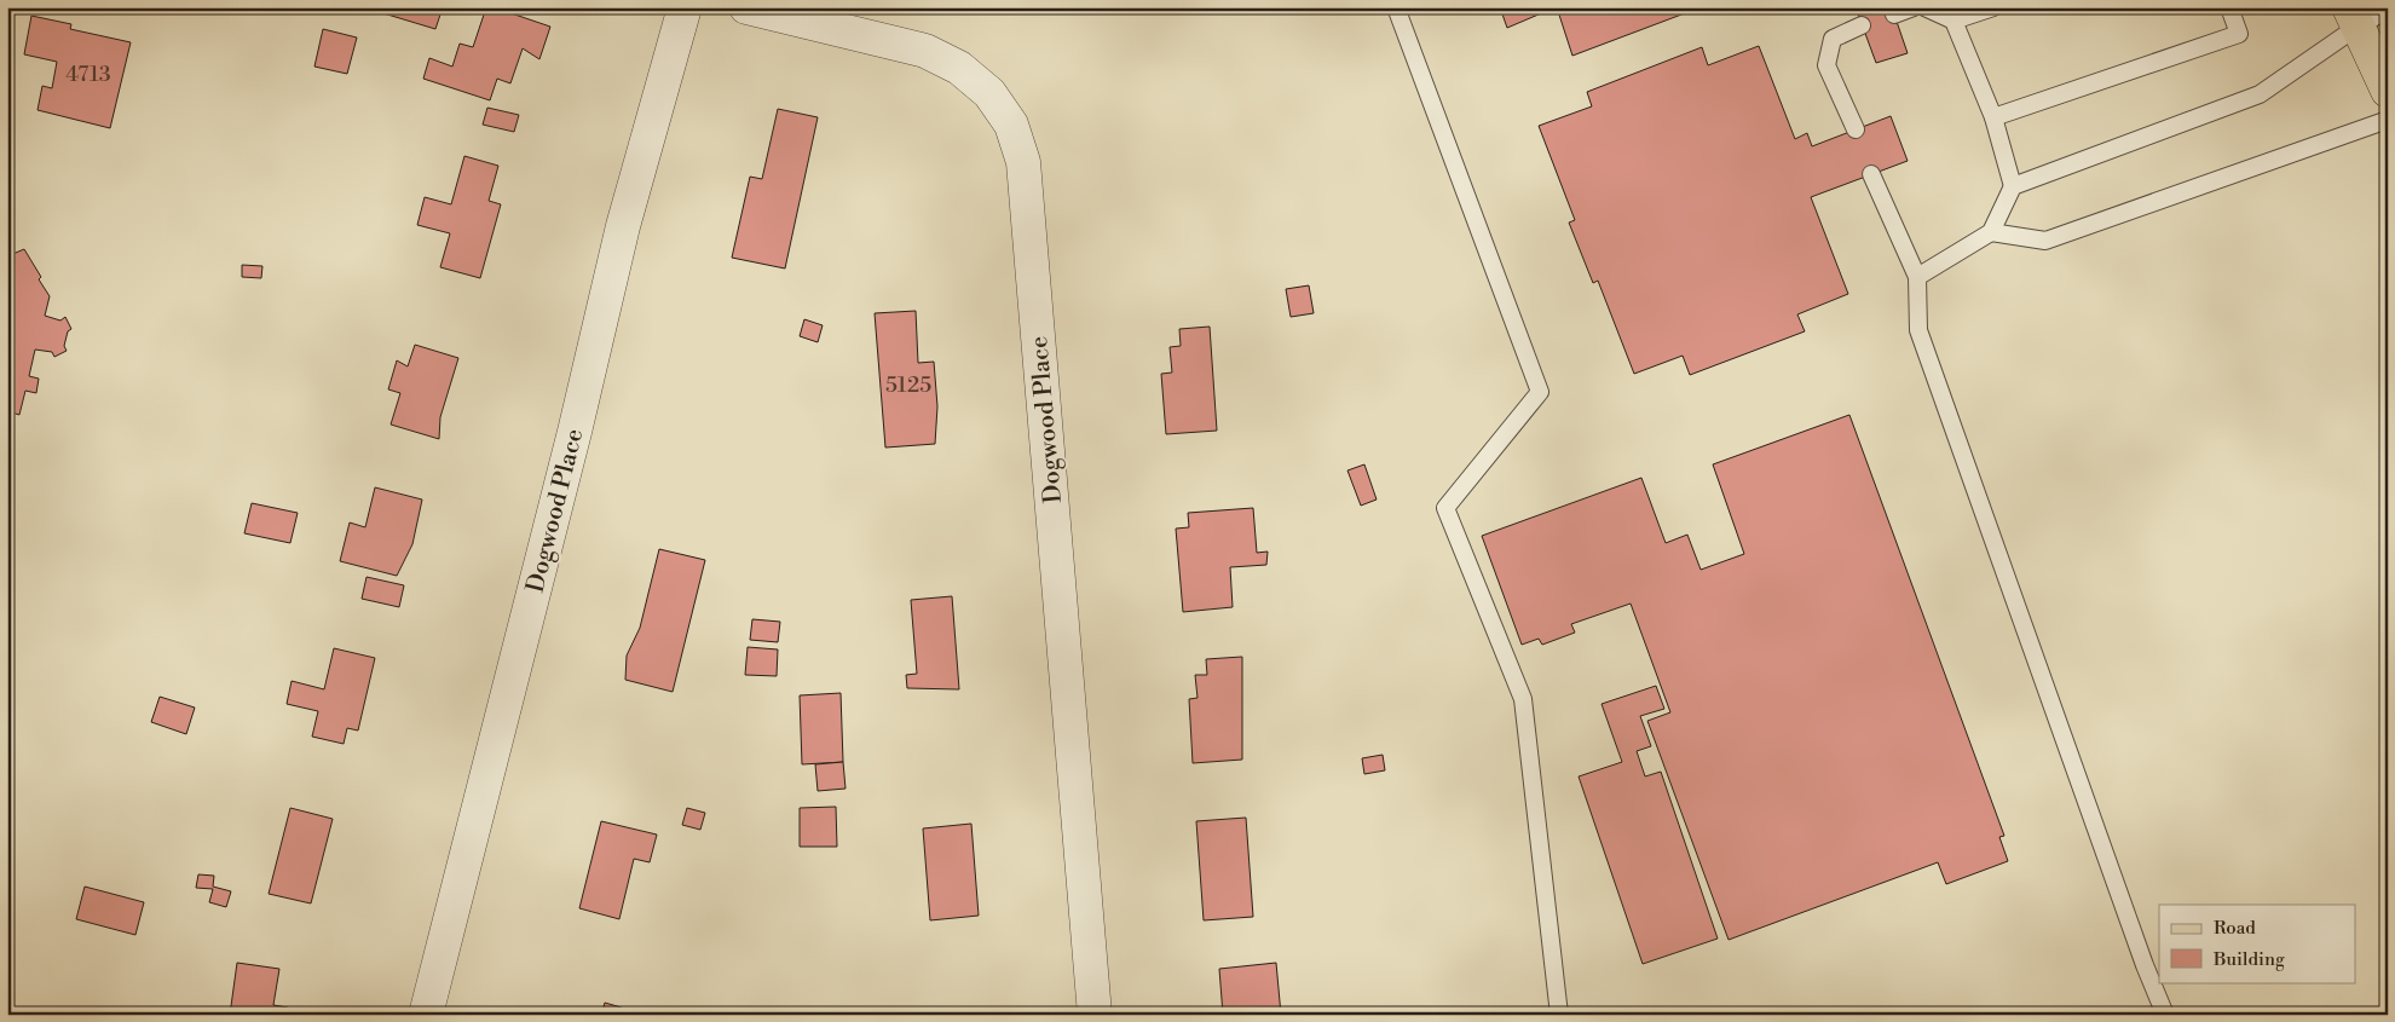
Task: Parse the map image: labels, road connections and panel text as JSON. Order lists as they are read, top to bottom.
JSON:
{
  "streets": {
    "street": ["Dogwood Place"]
  },
  "house_numbers": ["4713", "5125"],
  "legend": ["Road", "Building"]
}
